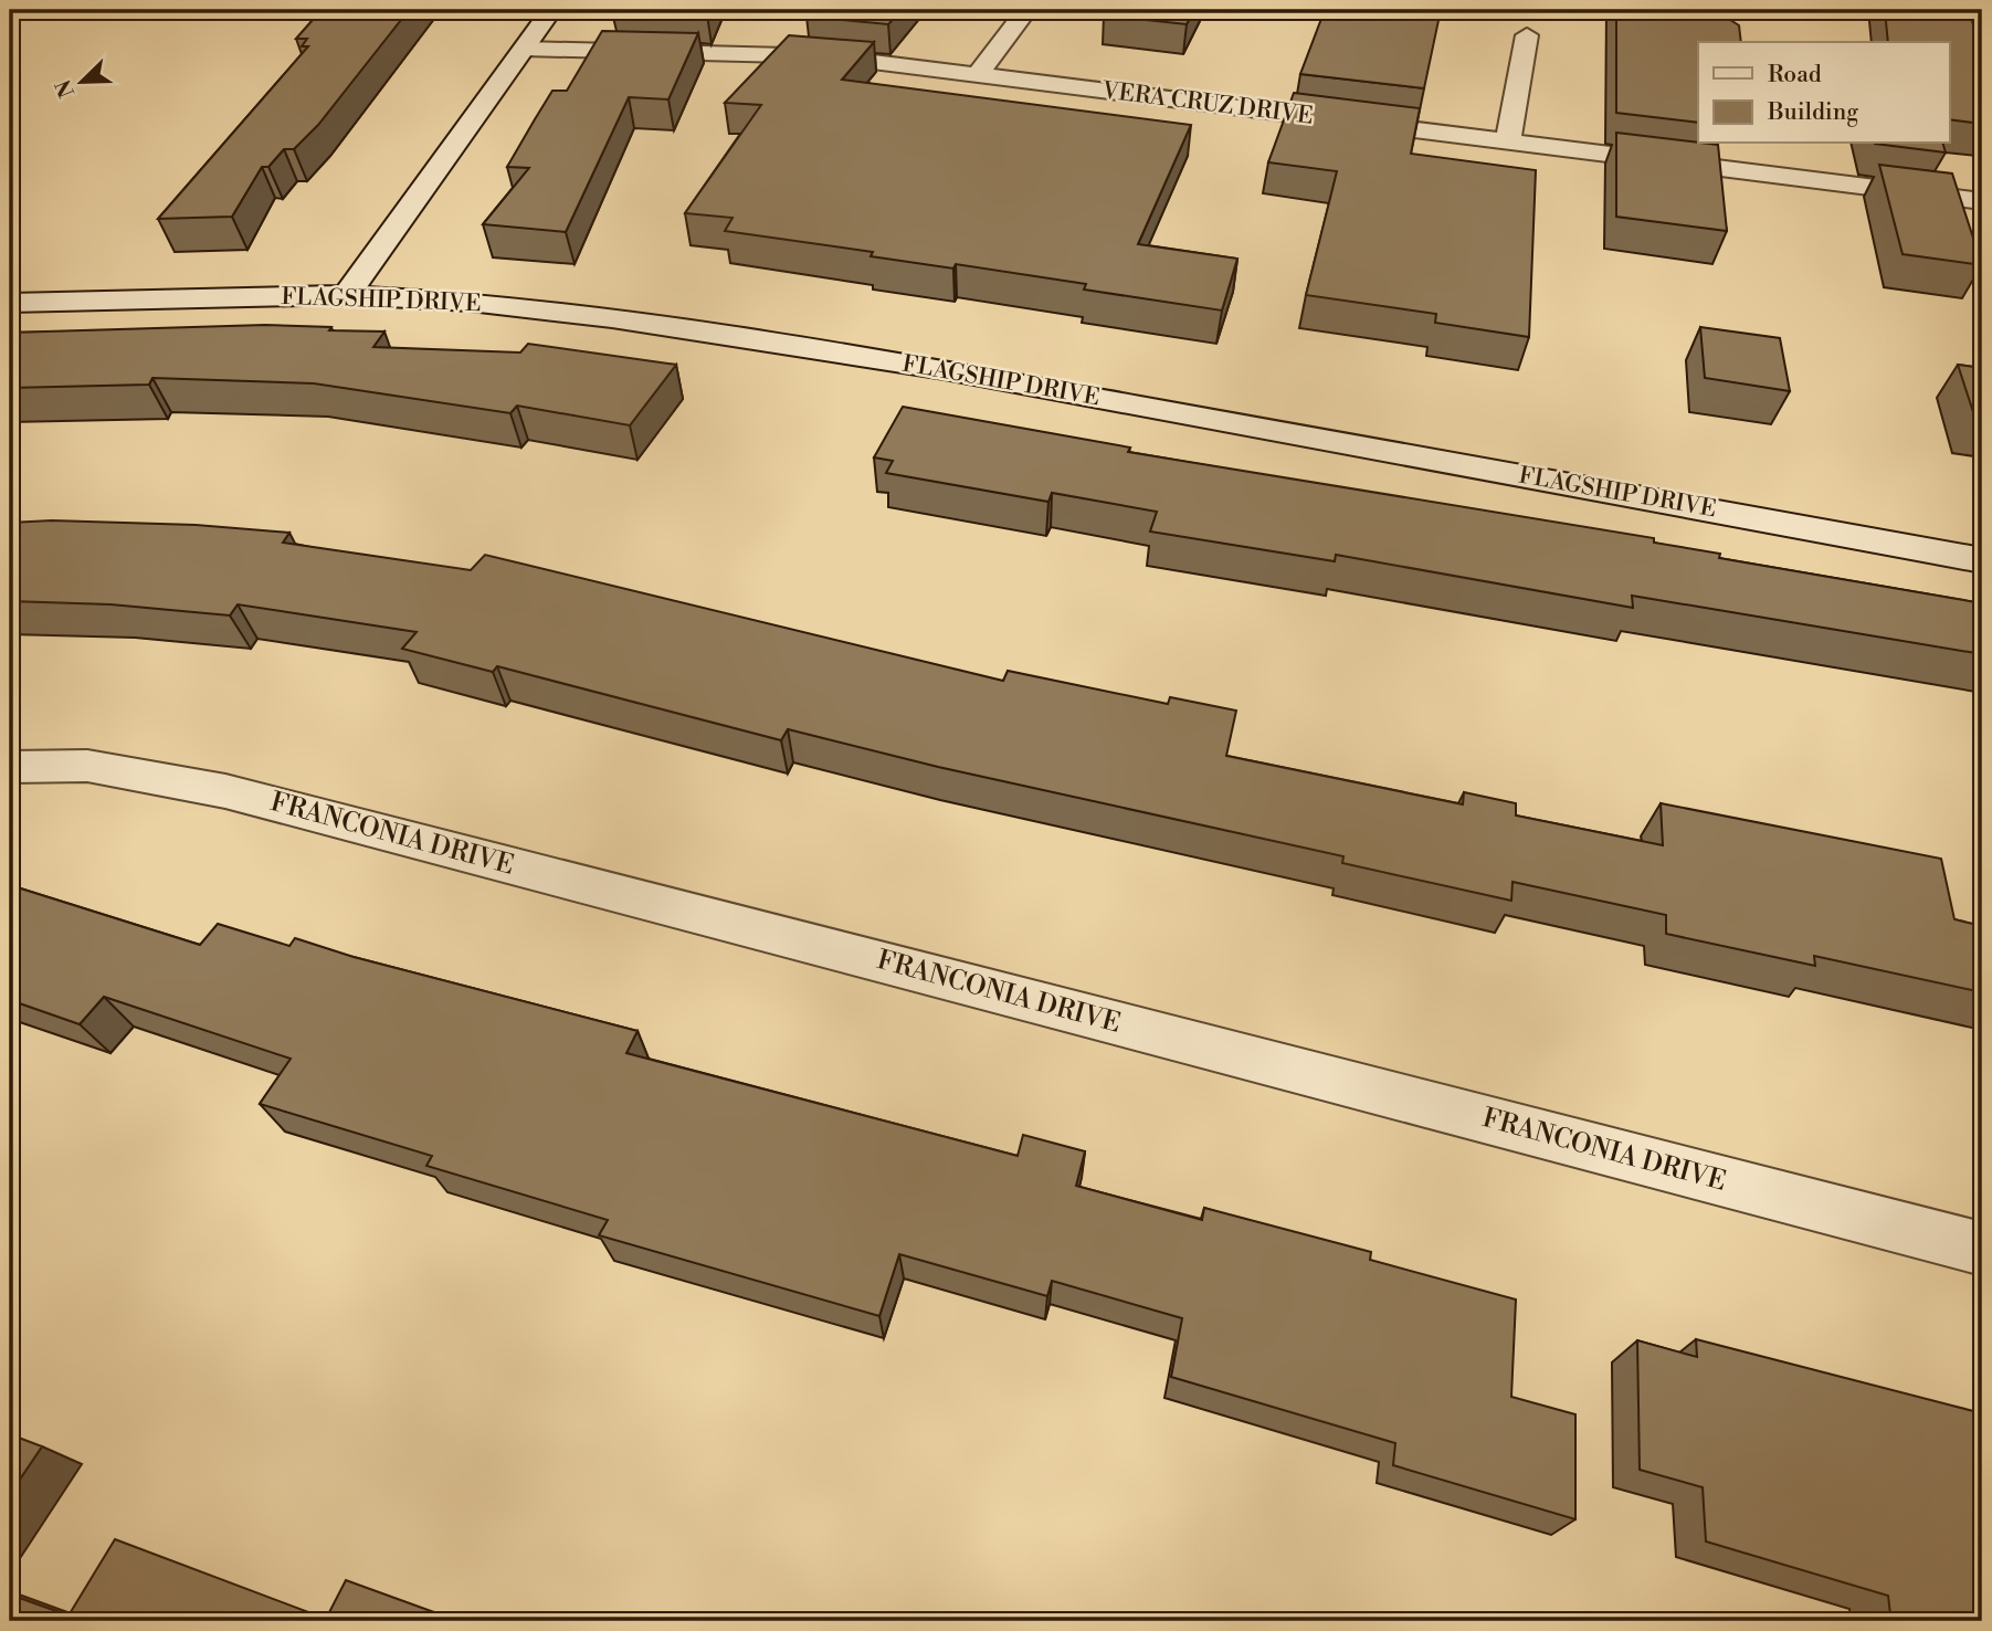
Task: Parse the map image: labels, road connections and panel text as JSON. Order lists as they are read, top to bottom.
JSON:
{
  "streets": {
    "street": ["VERA CRUZ DRIVE", "FLAGSHIP DRIVE", "FRANCONIA DRIVE"]
  },
  "legend": ["Road", "Building"],
  "north": "bottom left"
}
